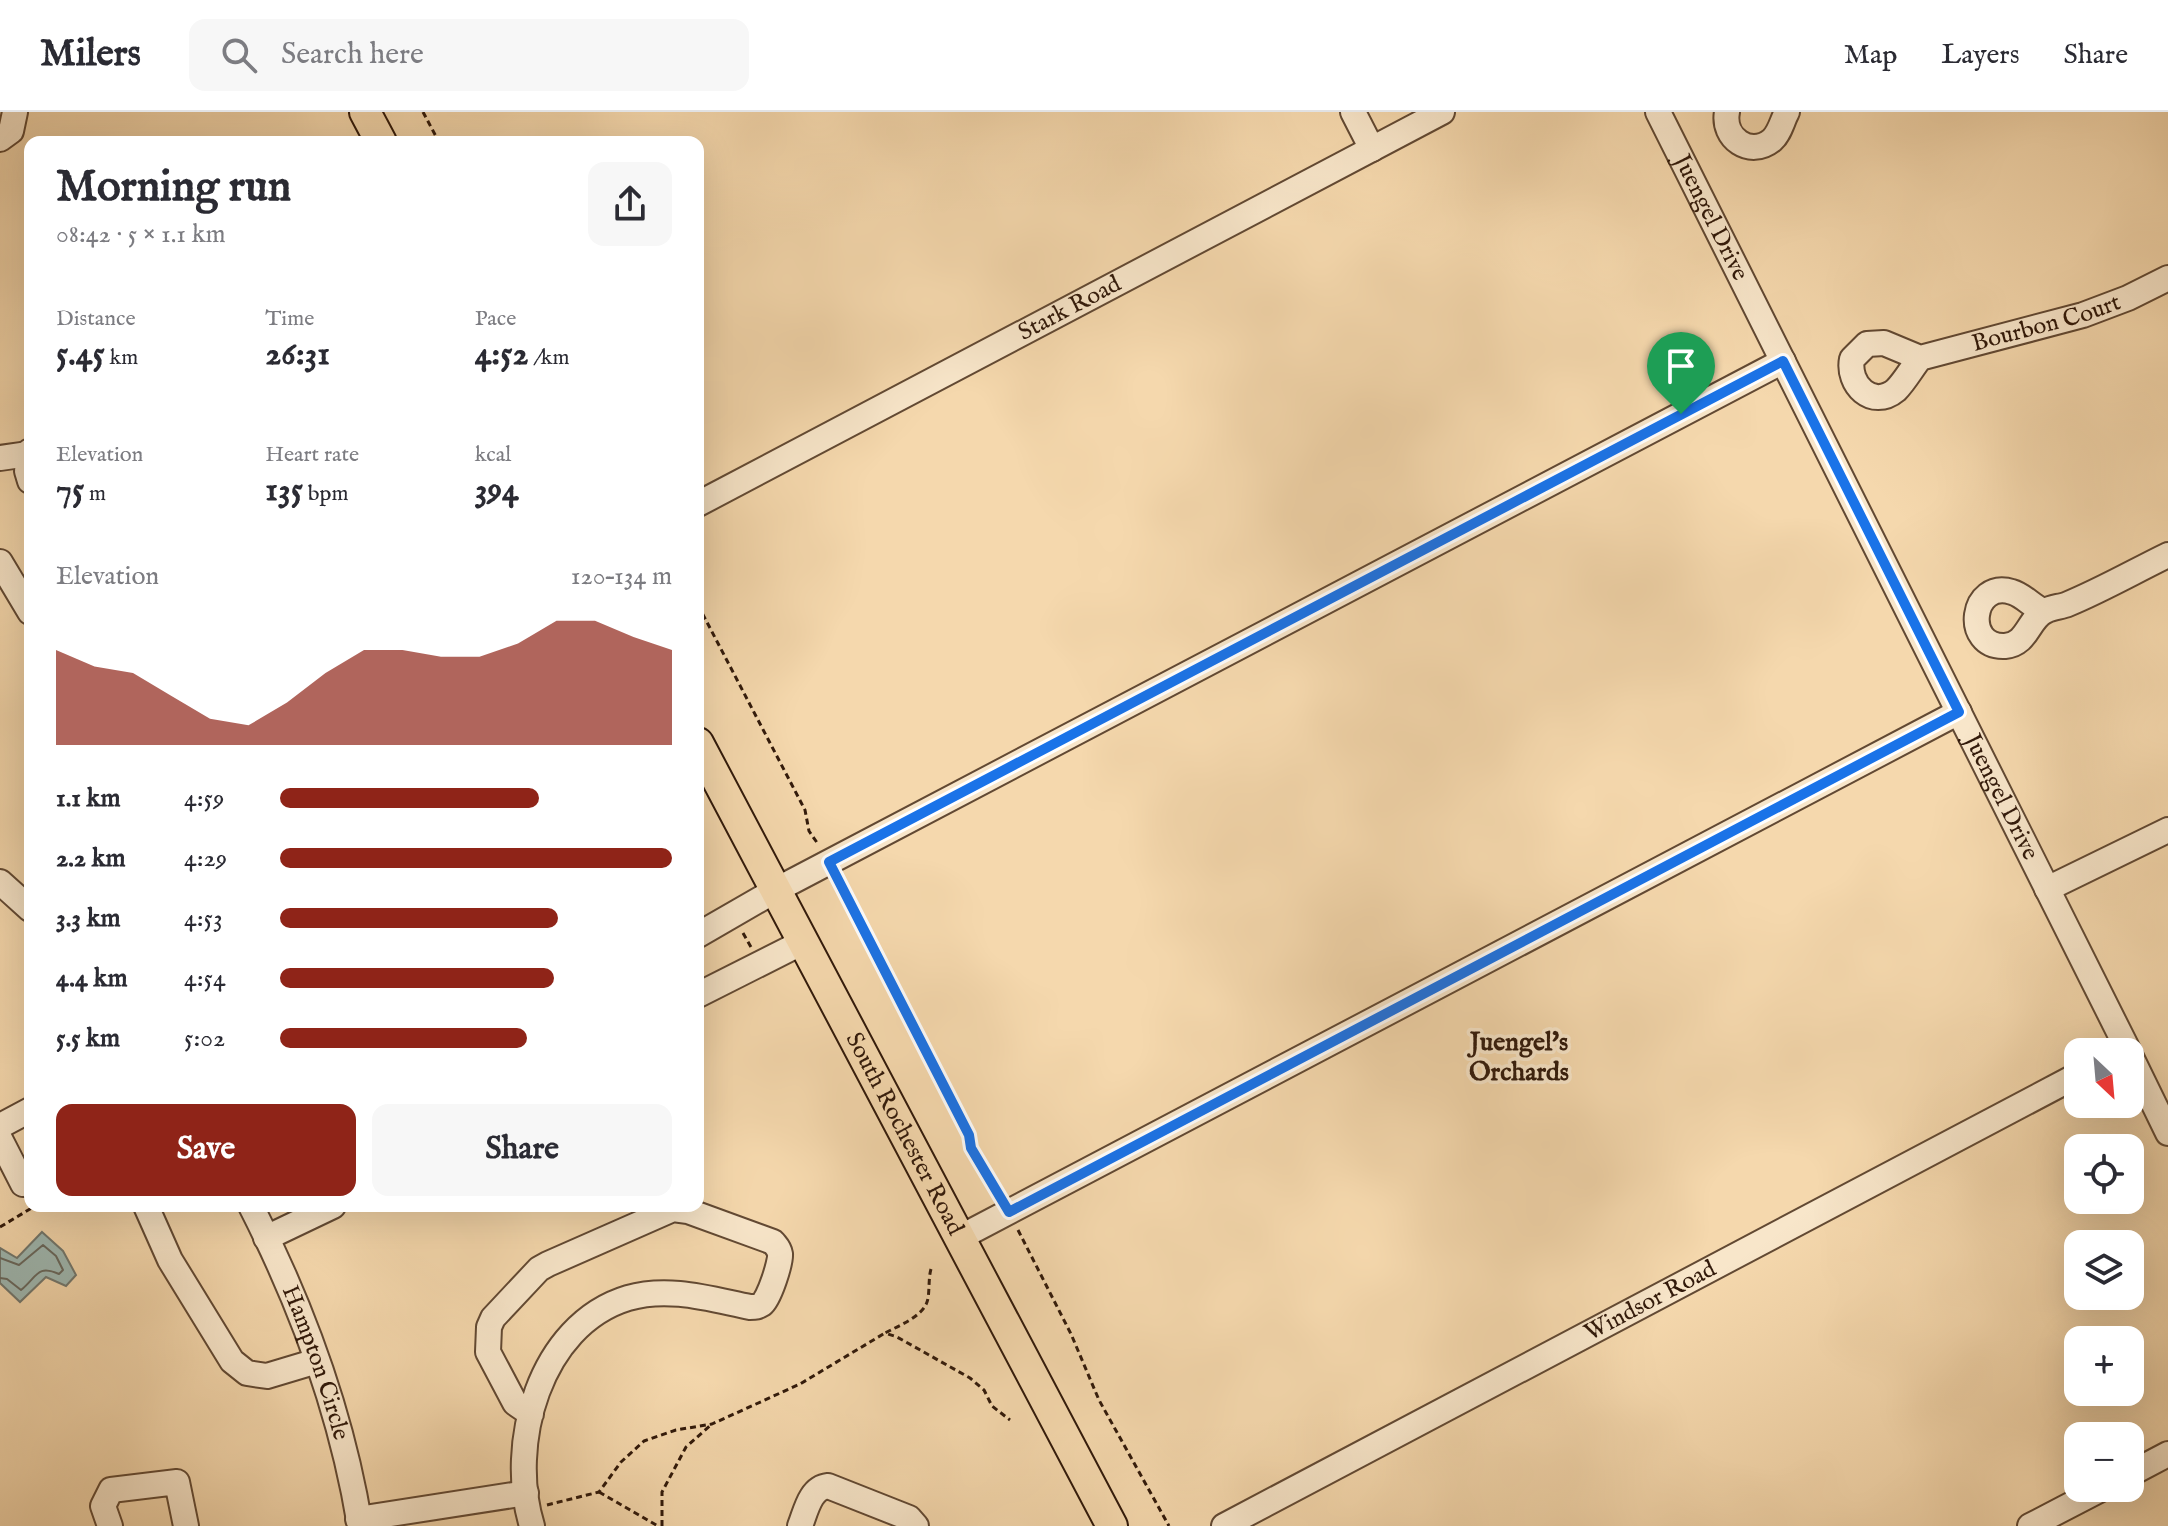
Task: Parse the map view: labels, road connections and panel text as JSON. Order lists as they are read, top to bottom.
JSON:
{
  "streets": {
    "main road": ["South Rochester Road"],
    "street": [
      "Juengel Drive",
      "Stark Road",
      "Bourbon Court",
      "Windsor Road",
      "Hampton Circle"
    ]
  },
  "districts": ["Juengel's Orchards"],
  "north": "bottom right",
  "page": {
    "header": "Milers",
    "search": "Search here",
    "nav": ["Map", "Layers", "Share"],
    "heading": ["Morning run", "08:42 · 5 × 1.1 km"],
    "stats": [
      ["Distance", "5.45 km"],
      ["Time", "26:31"],
      ["Pace", "4:52 /km"],
      ["Elevation", "75 m"],
      ["Heart rate", "135 bpm"],
      ["kcal", "394"]
    ],
    "chart": ["Elevation", "120–134 m"],
    "list": [
      {
        "name": "1.1 km",
        "note": "4:59"
      },
      {
        "name": "2.2 km",
        "note": "4:29"
      },
      {
        "name": "3.3 km",
        "note": "4:53"
      },
      {
        "name": "4.4 km",
        "note": "4:54"
      },
      {
        "name": "5.5 km",
        "note": "5:02"
      }
    ],
    "map_buttons": ["+", "−"],
    "buttons": ["Save", "Share"]
  }
}
